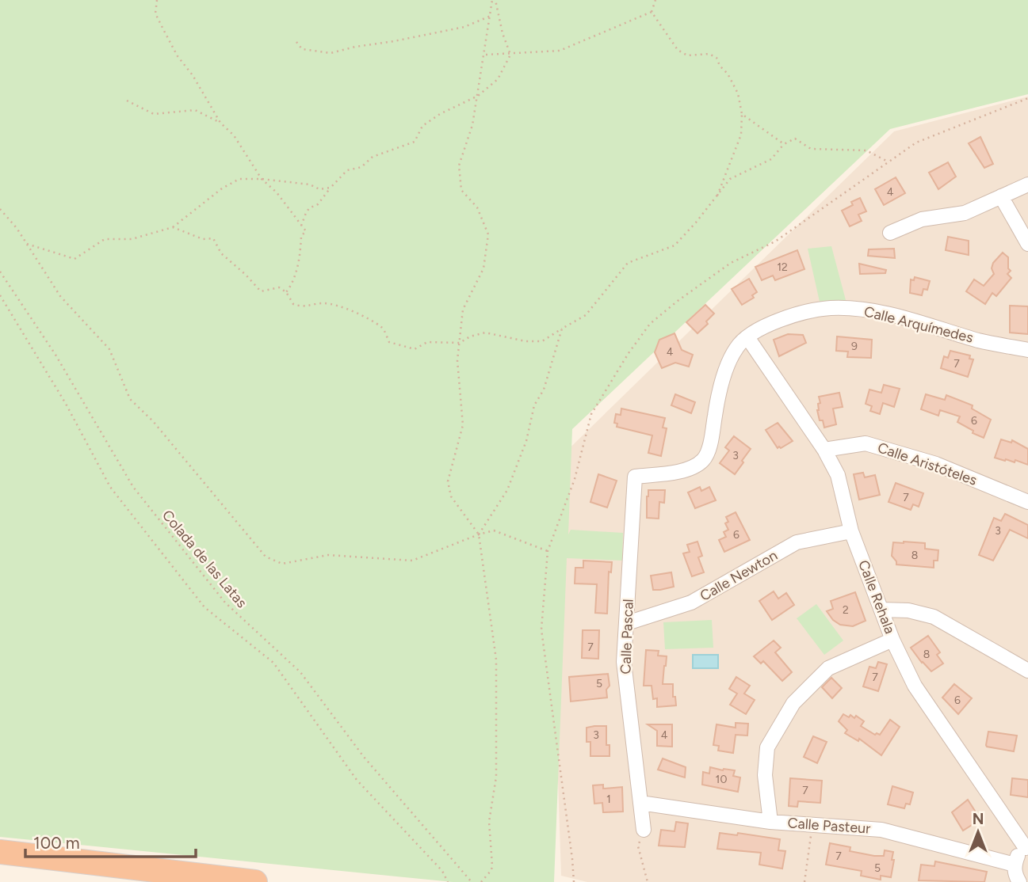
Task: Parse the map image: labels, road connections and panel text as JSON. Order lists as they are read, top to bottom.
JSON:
{
  "streets": {
    "street": [
      "Calle Arquímedes",
      "Calle Aristóteles",
      "Calle Newton",
      "Calle Rehala",
      "Calle Pascal",
      "Calle Pasteur"
    ],
    "path": ["Colada de las Latas"]
  },
  "crossings": [
    ["Calle Arquímedes", "Calle Rehala"],
    ["Calle Arquímedes", "Calle Pascal"],
    ["Calle Aristóteles", "Calle Rehala"],
    ["Calle Newton", "Calle Rehala"],
    ["Calle Newton", "Calle Pascal"],
    ["Calle Rehala", "Calle Pascal"],
    ["Calle Pascal", "Calle Pasteur"]
  ],
  "house_numbers": [
    "4",
    "12",
    "9",
    "4",
    "7",
    "6",
    "3",
    "7",
    "3",
    "6",
    "8",
    "2",
    "7",
    "8",
    "7",
    "5",
    "6",
    "3",
    "4",
    "10",
    "7",
    "1",
    "7",
    "5"
  ],
  "scale_bar": "100 m",
  "north": "top"
}
